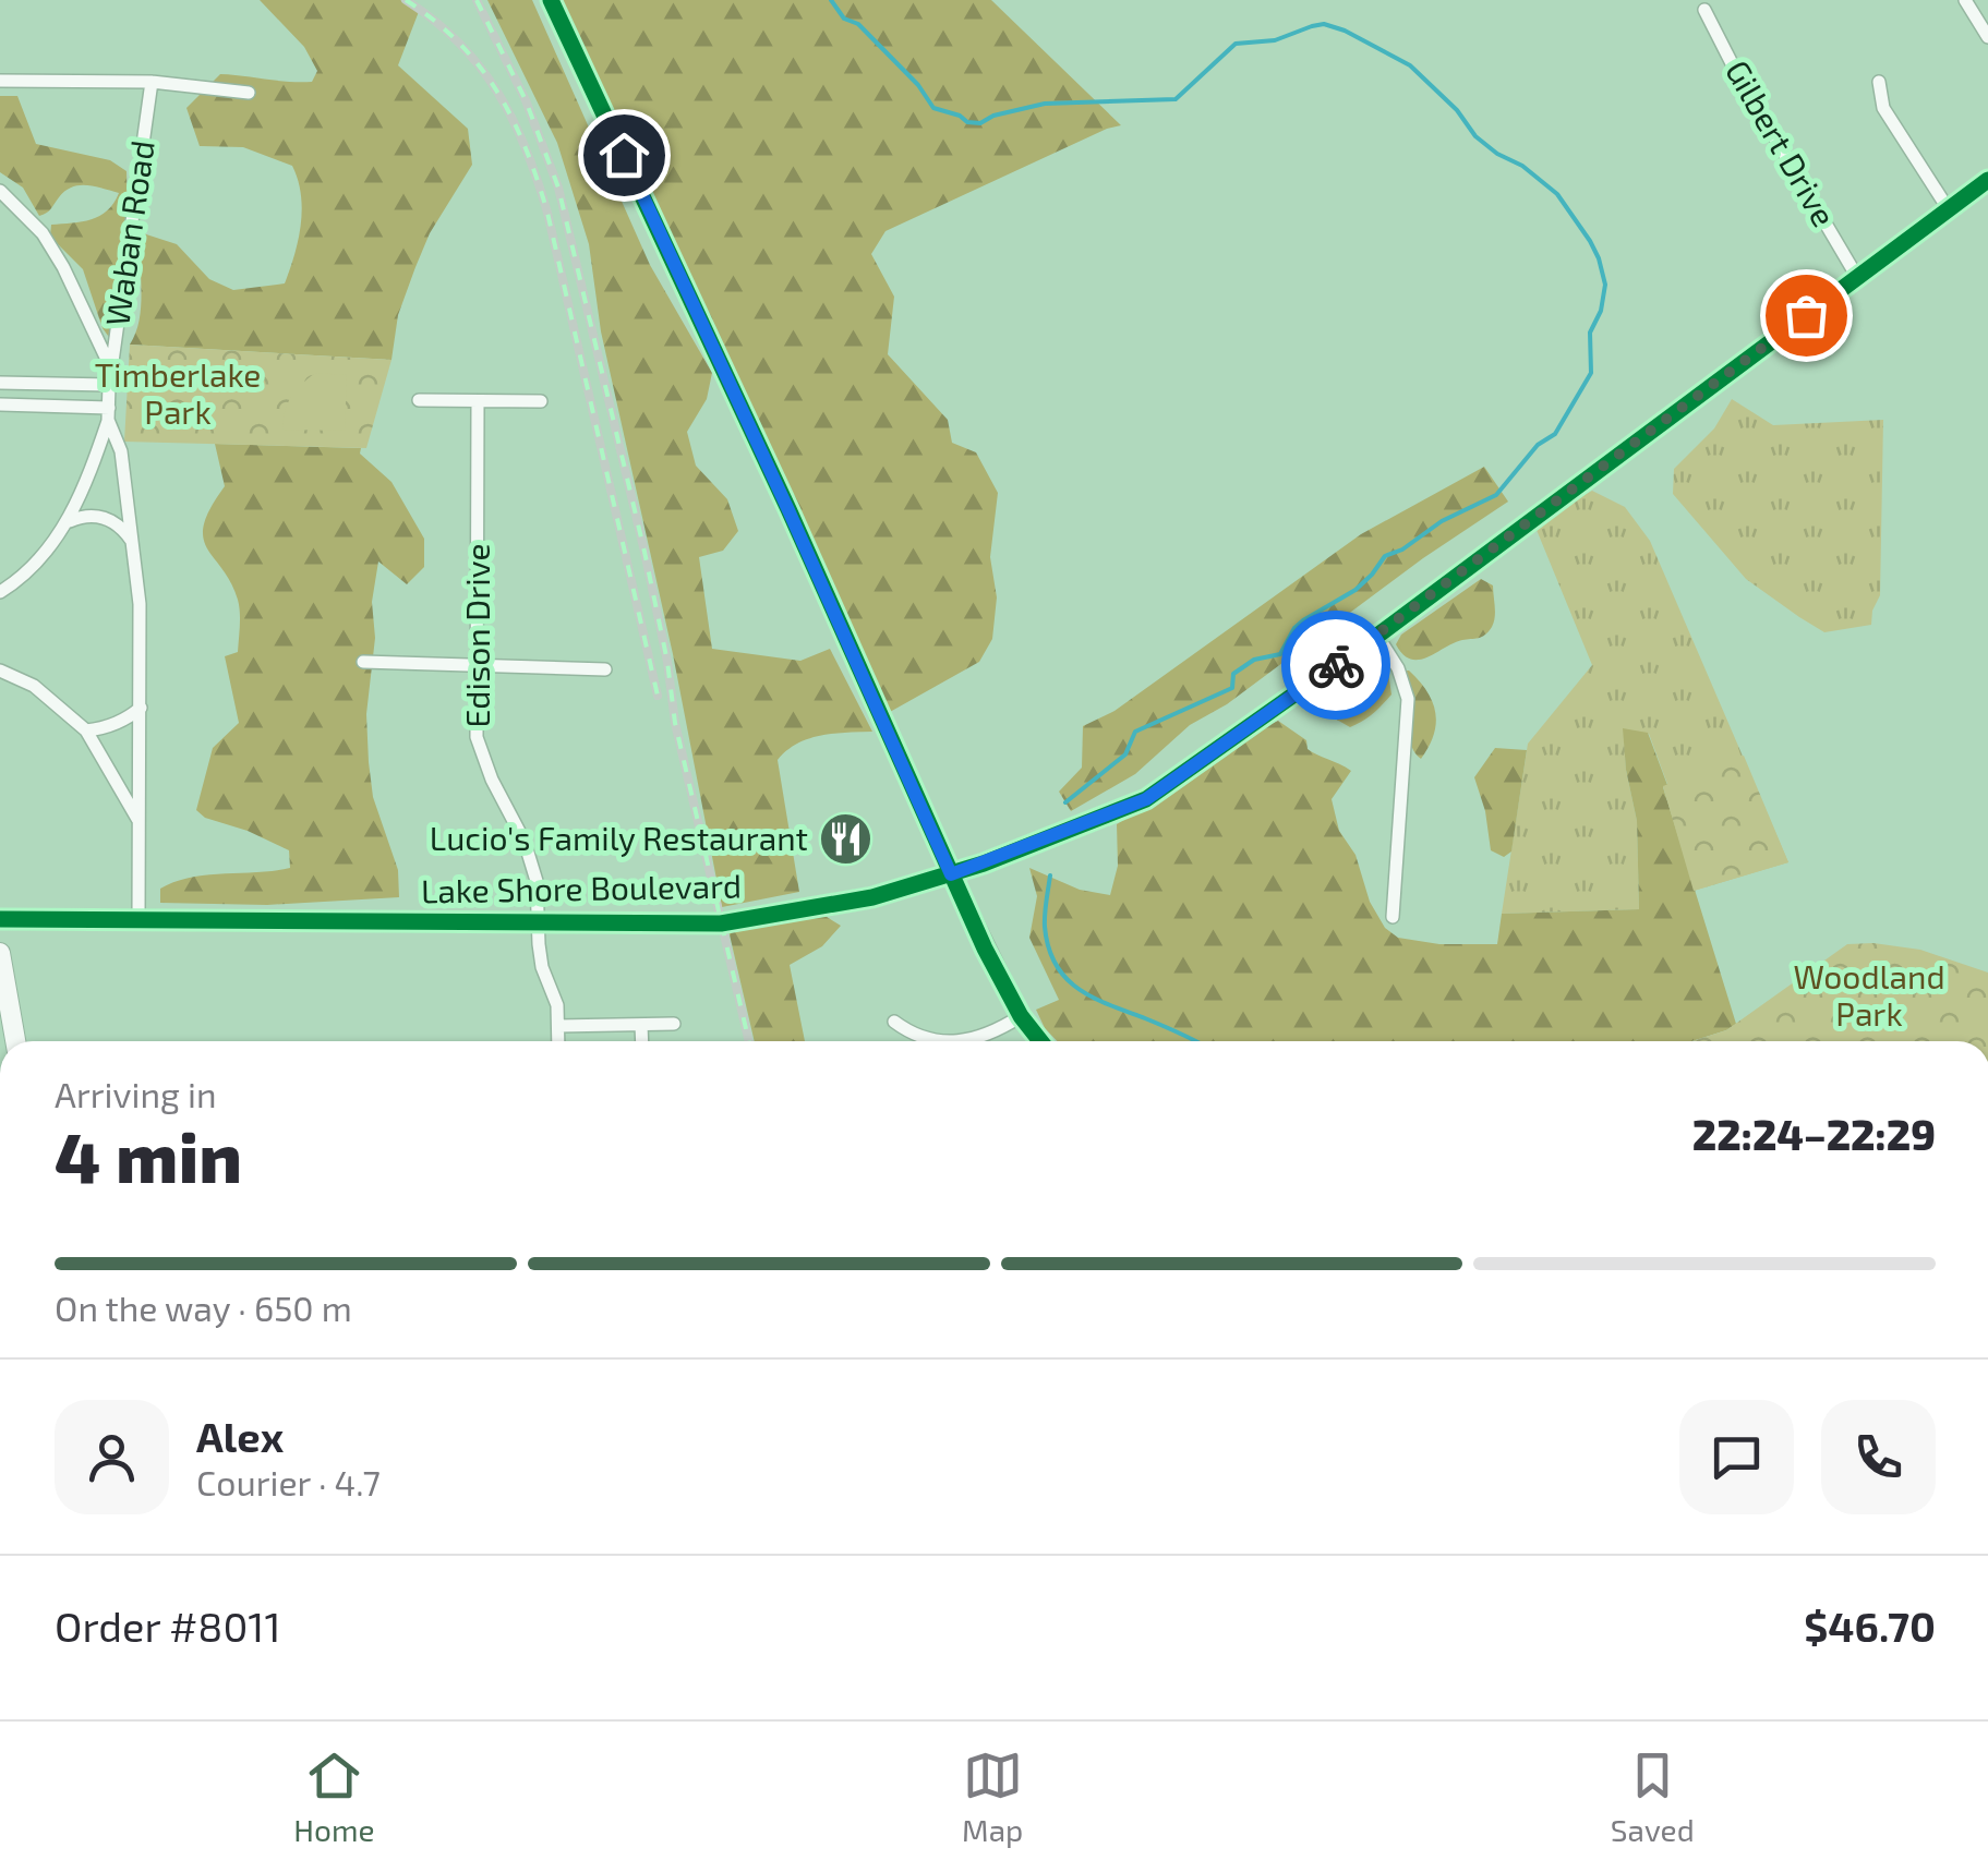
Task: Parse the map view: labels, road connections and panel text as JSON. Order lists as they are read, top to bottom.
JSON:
{
  "streets": {
    "main road": ["Lake Shore Boulevard"],
    "street": ["Gilbert Drive", "Waban Road", "Edison Drive"]
  },
  "crossings": [
    ["Gilbert Drive", "Lake Shore Boulevard"],
    ["Waban Road", "Lake Shore Boulevard"],
    ["Edison Drive", "Lake Shore Boulevard"]
  ],
  "parks": ["Timberlake Park", "Woodland Park"],
  "places": {
    "restaurant": ["Lucio's Family Restaurant"]
  },
  "page": {
    "heading": ["4 min", "Arriving in", "22:24–22:29"],
    "panel": [
      "Alex",
      "Courier · 4.7",
      "Order #8011",
      "$46.70"
    ],
    "bar": "On the way · 650 m",
    "tabs": ["Home", "Map", "Saved"]
  }
}
